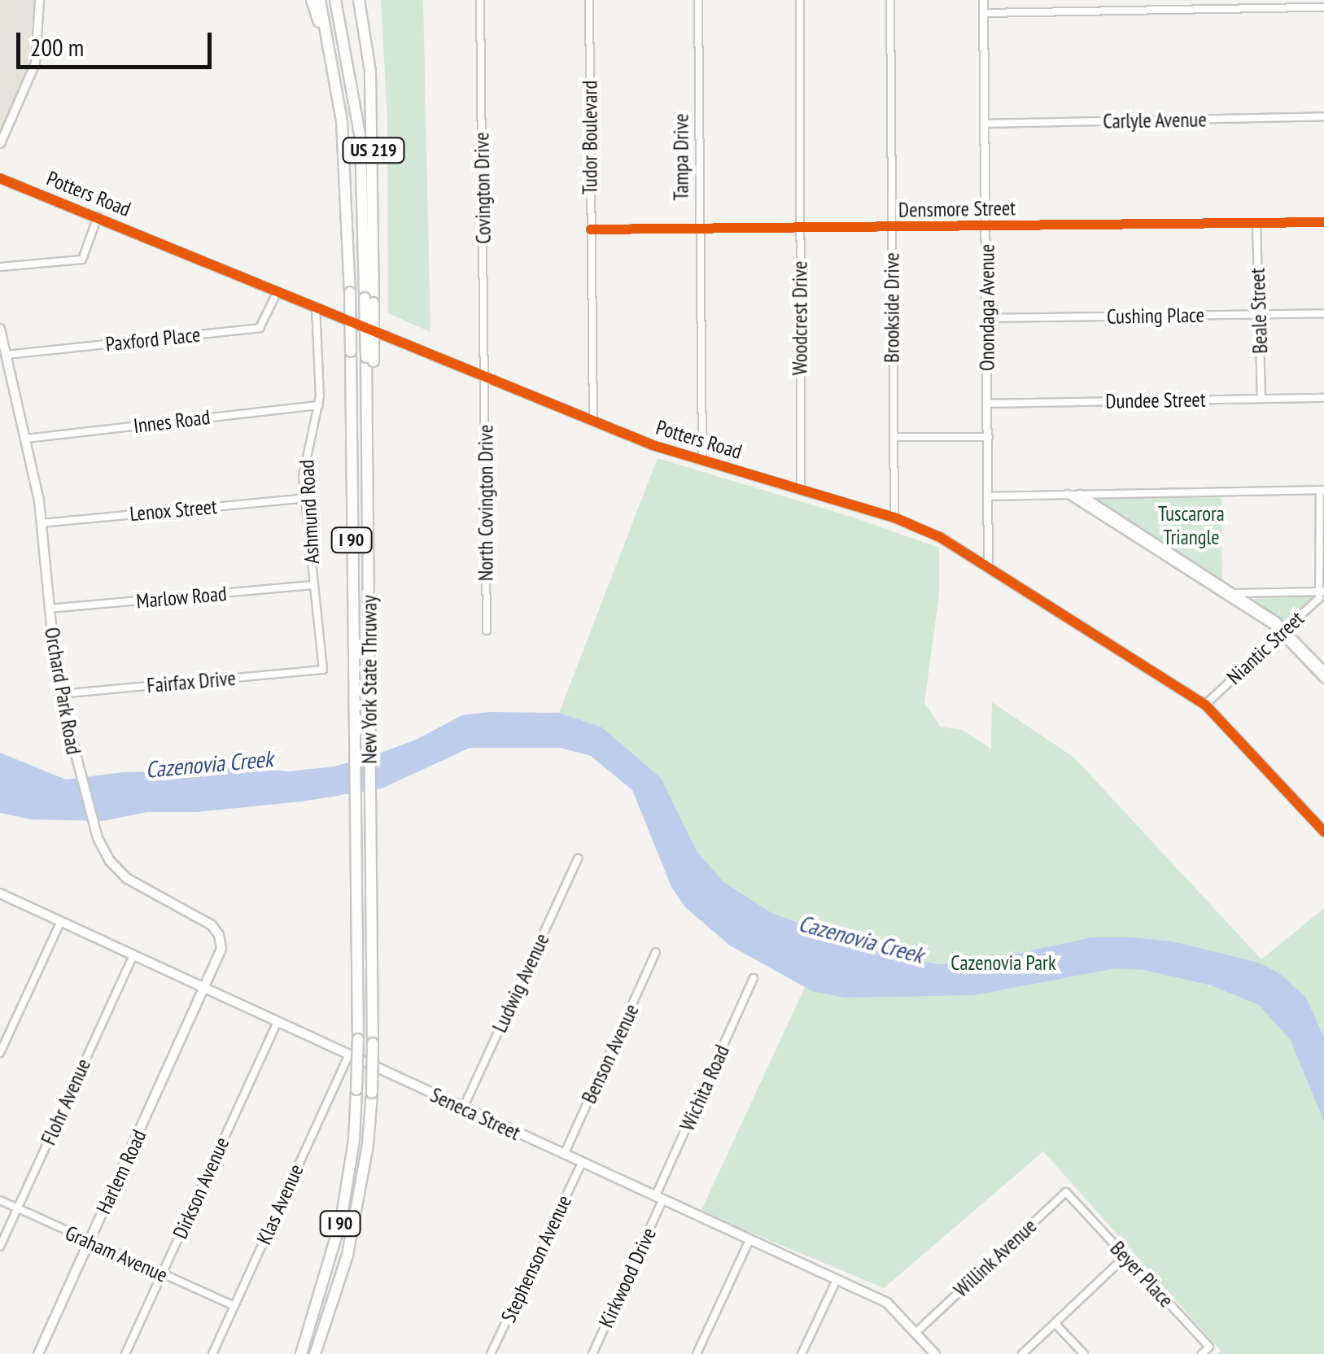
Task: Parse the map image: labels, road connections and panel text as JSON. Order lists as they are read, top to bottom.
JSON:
{
  "streets": {
    "highway": ["US 219", "I 90", "New York State Thruway"],
    "main road": ["Orchard Park Road", "Seneca Street", "Harlem Road"],
    "street": [
      "Carlyle Avenue",
      "Tudor Boulevard",
      "Tampa Drive",
      "Covington Drive",
      "Potters Road",
      "Densmore Street",
      "Brookside Drive",
      "Onondaga Avenue",
      "Beale Street",
      "Cushing Place",
      "Woodcrest Drive",
      "Paxford Place",
      "Dundee Street",
      "Innes Road",
      "North Covington Drive",
      "Lenox Street",
      "Ashmund Road",
      "Marlow Road",
      "Niantic Street",
      "Fairfax Drive",
      "Ludwig Avenue",
      "Benson Avenue",
      "Wichita Road",
      "Flohr Avenue",
      "Dirkson Avenue",
      "Klas Avenue",
      "Graham Avenue",
      "Willink Avenue",
      "Stephenson Avenue",
      "Beyer Place",
      "Kirkwood Drive"
    ]
  },
  "crossings": [
    ["Carlyle Avenue", "Onondaga Avenue"],
    ["Tudor Boulevard", "Potters Road"],
    ["Tudor Boulevard", "Densmore Street"],
    ["US 219", "New York State Thruway"],
    ["Tampa Drive", "Potters Road"],
    ["Tampa Drive", "Densmore Street"],
    ["Covington Drive", "Potters Road"],
    ["Covington Drive", "North Covington Drive"],
    ["Potters Road", "Brookside Drive"],
    ["Potters Road", "Onondaga Avenue"],
    ["Potters Road", "Woodcrest Drive"],
    ["Potters Road", "Paxford Place"],
    ["Potters Road", "North Covington Drive"],
    ["Potters Road", "Ashmund Road"],
    ["Potters Road", "Niantic Street"],
    ["Densmore Street", "Brookside Drive"],
    ["Densmore Street", "Onondaga Avenue"],
    ["Densmore Street", "Beale Street"],
    ["Densmore Street", "Woodcrest Drive"],
    ["Onondaga Avenue", "Cushing Place"],
    ["Onondaga Avenue", "Dundee Street"],
    ["Beale Street", "Cushing Place"],
    ["Beale Street", "Dundee Street"],
    ["Paxford Place", "Orchard Park Road"],
    ["Innes Road", "Ashmund Road"],
    ["Innes Road", "Orchard Park Road"],
    ["Lenox Street", "Ashmund Road"],
    ["Lenox Street", "Orchard Park Road"],
    ["Ashmund Road", "Marlow Road"],
    ["Ashmund Road", "Fairfax Drive"],
    ["Marlow Road", "Orchard Park Road"],
    ["Fairfax Drive", "Orchard Park Road"],
    ["Orchard Park Road", "Seneca Street"],
    ["Orchard Park Road", "Harlem Road"],
    ["Ludwig Avenue", "Seneca Street"],
    ["Benson Avenue", "Seneca Street"],
    ["Wichita Road", "Seneca Street"],
    ["Wichita Road", "Kirkwood Drive"],
    ["Flohr Avenue", "Seneca Street"],
    ["Flohr Avenue", "Graham Avenue"],
    ["Seneca Street", "Harlem Road"],
    ["Seneca Street", "Dirkson Avenue"],
    ["Seneca Street", "Klas Avenue"],
    ["Seneca Street", "Willink Avenue"],
    ["Seneca Street", "Stephenson Avenue"],
    ["Seneca Street", "Kirkwood Drive"],
    ["Harlem Road", "Graham Avenue"],
    ["Dirkson Avenue", "Graham Avenue"],
    ["Klas Avenue", "Graham Avenue"],
    ["Willink Avenue", "Beyer Place"]
  ],
  "water": ["Cazenovia Creek"],
  "parks": ["Tuscarora Triangle", "Cazenovia Park"],
  "scale_bar": "200 m"
}
